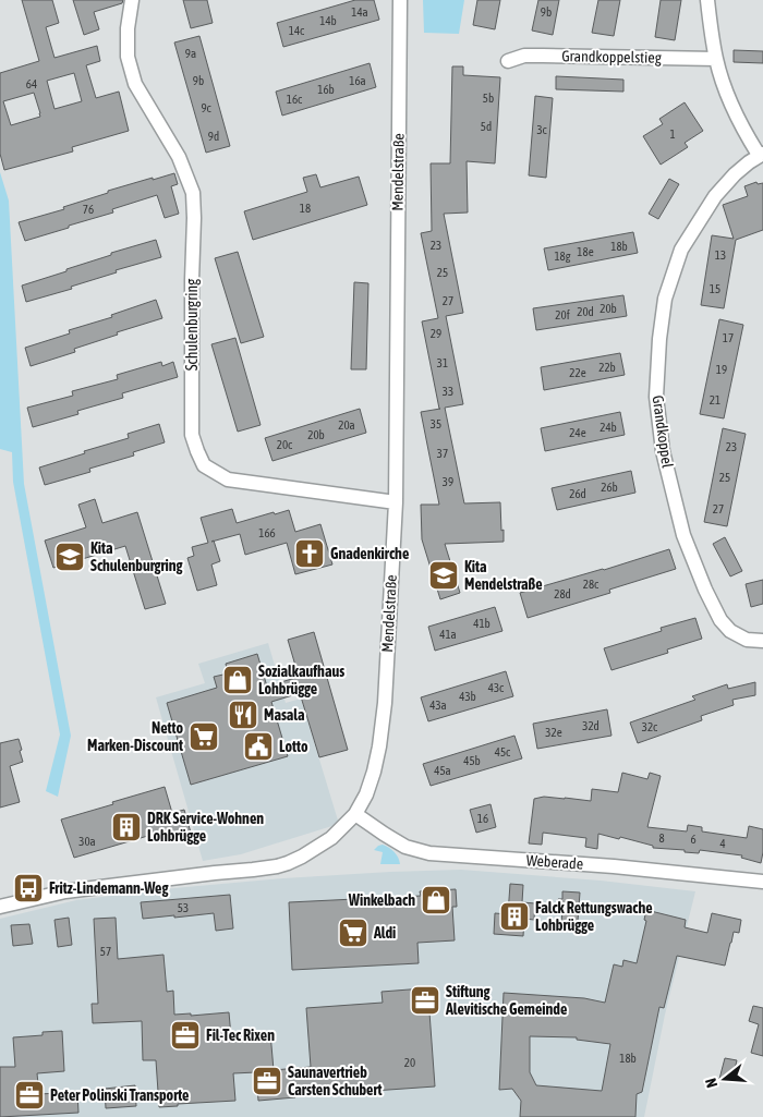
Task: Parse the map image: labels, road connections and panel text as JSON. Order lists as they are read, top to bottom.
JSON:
{
  "streets": {
    "street": [
      "Grandkoppelstieg",
      "Mendelstraße",
      "Schulenburgring",
      "Grandkoppel",
      "Weberade"
    ]
  },
  "crossings": [
    ["Mendelstraße", "Schulenburgring"],
    ["Mendelstraße", "Weberade"]
  ],
  "places": {
    "church": ["Gnadenkirche"],
    "school or university": ["Kita Schulenburgring", "Kita Mendelstraße"],
    "shop": ["Sozialkaufhaus Lohbrügge", "Winkelbach"],
    "restaurant": ["Masala"],
    "supermarket": ["Netto Marken-Discount", "Aldi"],
    "public building": ["Lotto"],
    "building": ["DRK Service-Wohnen Lohbrügge", "Falck Rettungswache Lohbrügge"],
    "bus stop": ["Fritz-Lindemann-Weg"],
    "office": [
      "Stiftung Alevitische Gemeinde",
      "Fil-Tec Rixen",
      "Saunavertrieb Carsten Schubert",
      "Peter Polinski Transporte"
    ]
  },
  "house_numbers": [
    "14a",
    "9b",
    "14b",
    "14c",
    "9a",
    "9b",
    "16a",
    "64",
    "16b",
    "5b",
    "16c",
    "9c",
    "5d",
    "3c",
    "1",
    "9d",
    "18",
    "76",
    "23",
    "18b",
    "18e",
    "13",
    "18g",
    "25",
    "15",
    "27",
    "20b",
    "20d",
    "20f",
    "29",
    "17",
    "31",
    "22b",
    "19",
    "22e",
    "33",
    "21",
    "35",
    "20a",
    "24b",
    "24e",
    "20b",
    "20c",
    "23",
    "37",
    "25",
    "39",
    "26b",
    "26d",
    "27",
    "166",
    "28c",
    "28d",
    "41b",
    "41a",
    "43c",
    "43b",
    "43a",
    "32d",
    "32c",
    "32e",
    "45c",
    "45b",
    "45a",
    "16",
    "8",
    "6",
    "30a",
    "4",
    "53",
    "57",
    "18b",
    "20"
  ],
  "north": "left"
}
